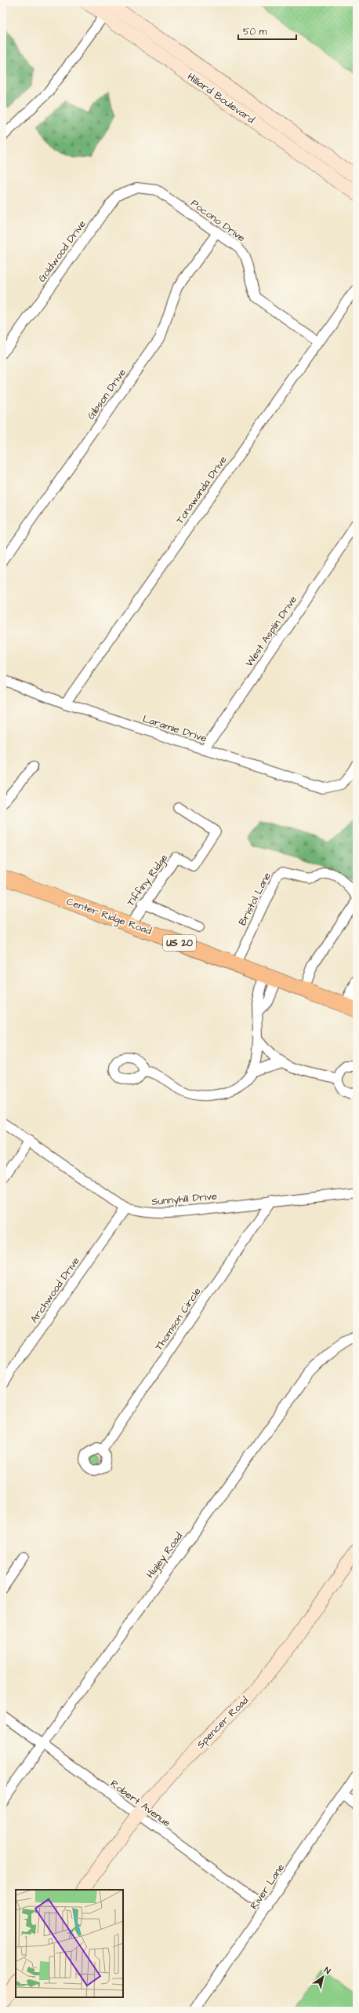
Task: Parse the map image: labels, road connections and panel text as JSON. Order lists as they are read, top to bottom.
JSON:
{
  "streets": {
    "main road": [
      "Hilliard Boulevard",
      "Center Ridge Road",
      "US 20",
      "Spencer Road"
    ],
    "street": [
      "Pocono Drive",
      "Goldwood Drive",
      "Gibson Drive",
      "Tonawanda Drive",
      "West Asplin Drive",
      "Laramie Drive",
      "Tiffiny Ridge",
      "Bristol Lane",
      "Sunnyhill Drive",
      "Archwood Drive",
      "Thomson Circle",
      "Higley Road",
      "Robert Avenue",
      "River Lane"
    ]
  },
  "crossings": [
    ["Pocono Drive", "Goldwood Drive"],
    ["Pocono Drive", "Gibson Drive"],
    ["Pocono Drive", "Tonawanda Drive"],
    ["Tonawanda Drive", "Laramie Drive"],
    ["West Asplin Drive", "Laramie Drive"],
    ["Tiffiny Ridge", "Center Ridge Road"],
    ["Bristol Lane", "Center Ridge Road"],
    ["Sunnyhill Drive", "Archwood Drive"],
    ["Sunnyhill Drive", "Thomson Circle"],
    ["Higley Road", "Robert Avenue"],
    ["Spencer Road", "Robert Avenue"],
    ["Robert Avenue", "River Lane"]
  ],
  "scale_bar": "50 m",
  "north": "top right"
}
